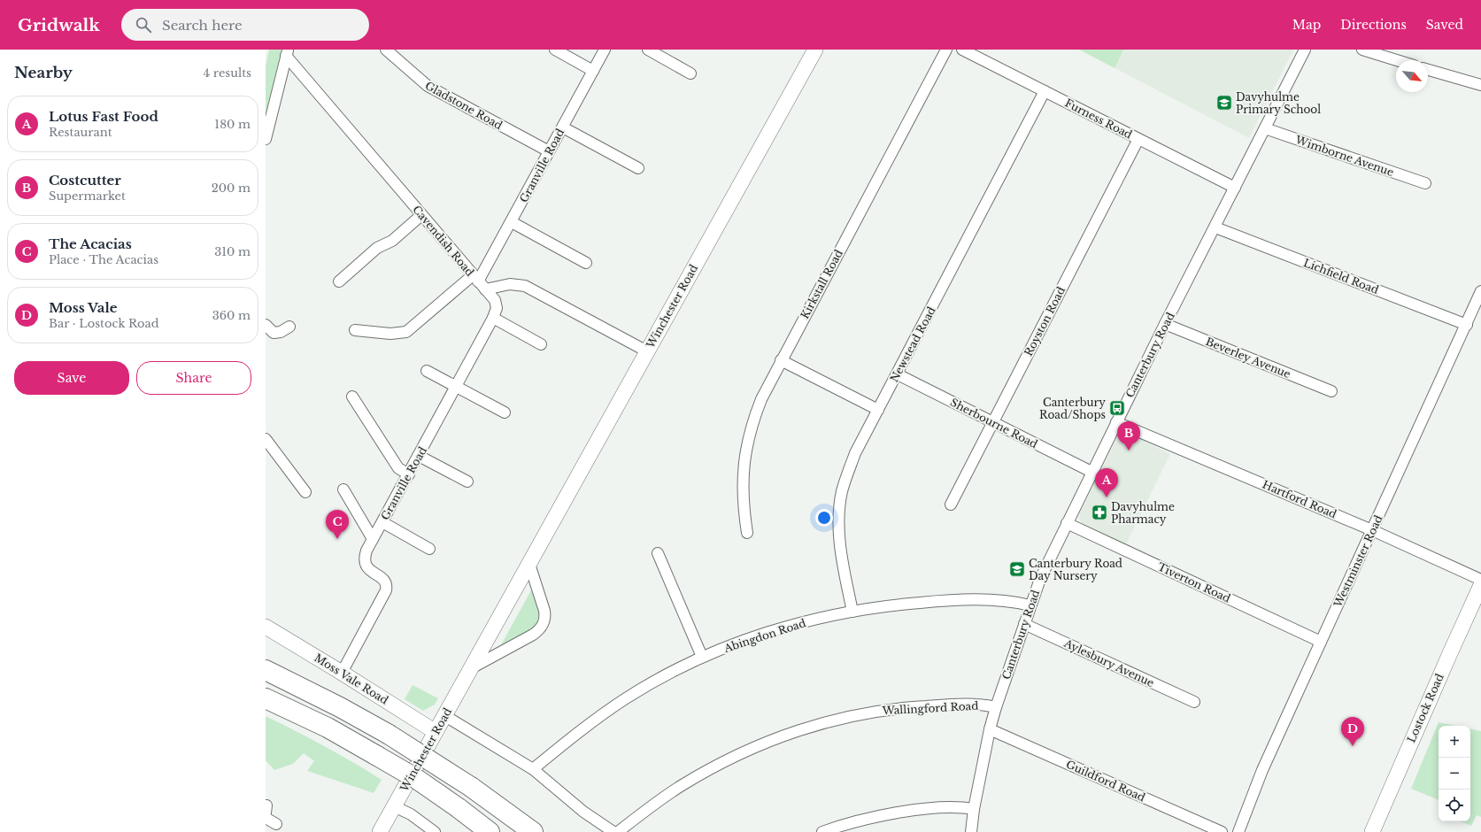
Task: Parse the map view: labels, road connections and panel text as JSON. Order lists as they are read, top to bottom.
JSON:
{
  "streets": {
    "street": [
      "Gladstone Road",
      "Furness Road",
      "Wimborne Avenue",
      "Granville Road",
      "Cavendish Road",
      "Lichfield Road",
      "Kirkstall Road",
      "Winchester Road",
      "Royston Road",
      "Newstead Road",
      "Canterbury Road",
      "Beverley Avenue",
      "Sherbourne Road",
      "Hartford Road",
      "Westminster Road",
      "Tiverton Road",
      "Abingdon Road",
      "Aylesbury Avenue",
      "Moss Vale Road",
      "Wallingford Road",
      "Lostock Road",
      "Guildford Road"
    ]
  },
  "crossings": [
    ["Gladstone Road", "Granville Road"],
    ["Furness Road", "Royston Road"],
    ["Furness Road", "Newstead Road"],
    ["Furness Road", "Canterbury Road"],
    ["Wimborne Avenue", "Canterbury Road"],
    ["Granville Road", "Cavendish Road"],
    ["Granville Road", "Moss Vale Road"],
    ["Lichfield Road", "Canterbury Road"],
    ["Lichfield Road", "Westminster Road"],
    ["Winchester Road", "Moss Vale Road"],
    ["Royston Road", "Sherbourne Road"],
    ["Newstead Road", "Sherbourne Road"],
    ["Newstead Road", "Abingdon Road"],
    ["Canterbury Road", "Beverley Avenue"],
    ["Canterbury Road", "Sherbourne Road"],
    ["Canterbury Road", "Hartford Road"],
    ["Canterbury Road", "Tiverton Road"],
    ["Canterbury Road", "Abingdon Road"],
    ["Canterbury Road", "Aylesbury Avenue"],
    ["Canterbury Road", "Wallingford Road"],
    ["Canterbury Road", "Guildford Road"],
    ["Hartford Road", "Westminster Road"],
    ["Westminster Road", "Tiverton Road"]
  ],
  "places": {
    "school or university": ["Davyhulme Primary School", "Canterbury Road Day Nursery"],
    "bus stop": ["Canterbury Road/Shops"],
    "pharmacy": ["Davyhulme Pharmacy"]
  },
  "north": "bottom right",
  "page": {
    "header": "Gridwalk",
    "search": "Search here",
    "nav": ["Map", "Directions", "Saved"],
    "heading": ["Nearby", "4 results"],
    "list": [
      {
        "mark": "A",
        "name": "Lotus Fast Food",
        "note": "Restaurant",
        "value": "180 m"
      },
      {
        "mark": "B",
        "name": "Costcutter",
        "note": "Supermarket",
        "value": "200 m"
      },
      {
        "mark": "C",
        "name": "The Acacias",
        "note": "Place · The Acacias",
        "value": "310 m"
      },
      {
        "mark": "D",
        "name": "Moss Vale",
        "note": "Bar · Lostock Road",
        "value": "360 m"
      }
    ],
    "buttons": ["Save", "Share"],
    "pins": [
      "B",
      "A",
      "C",
      "D"
    ],
    "map_buttons": ["+", "−"]
  }
}
